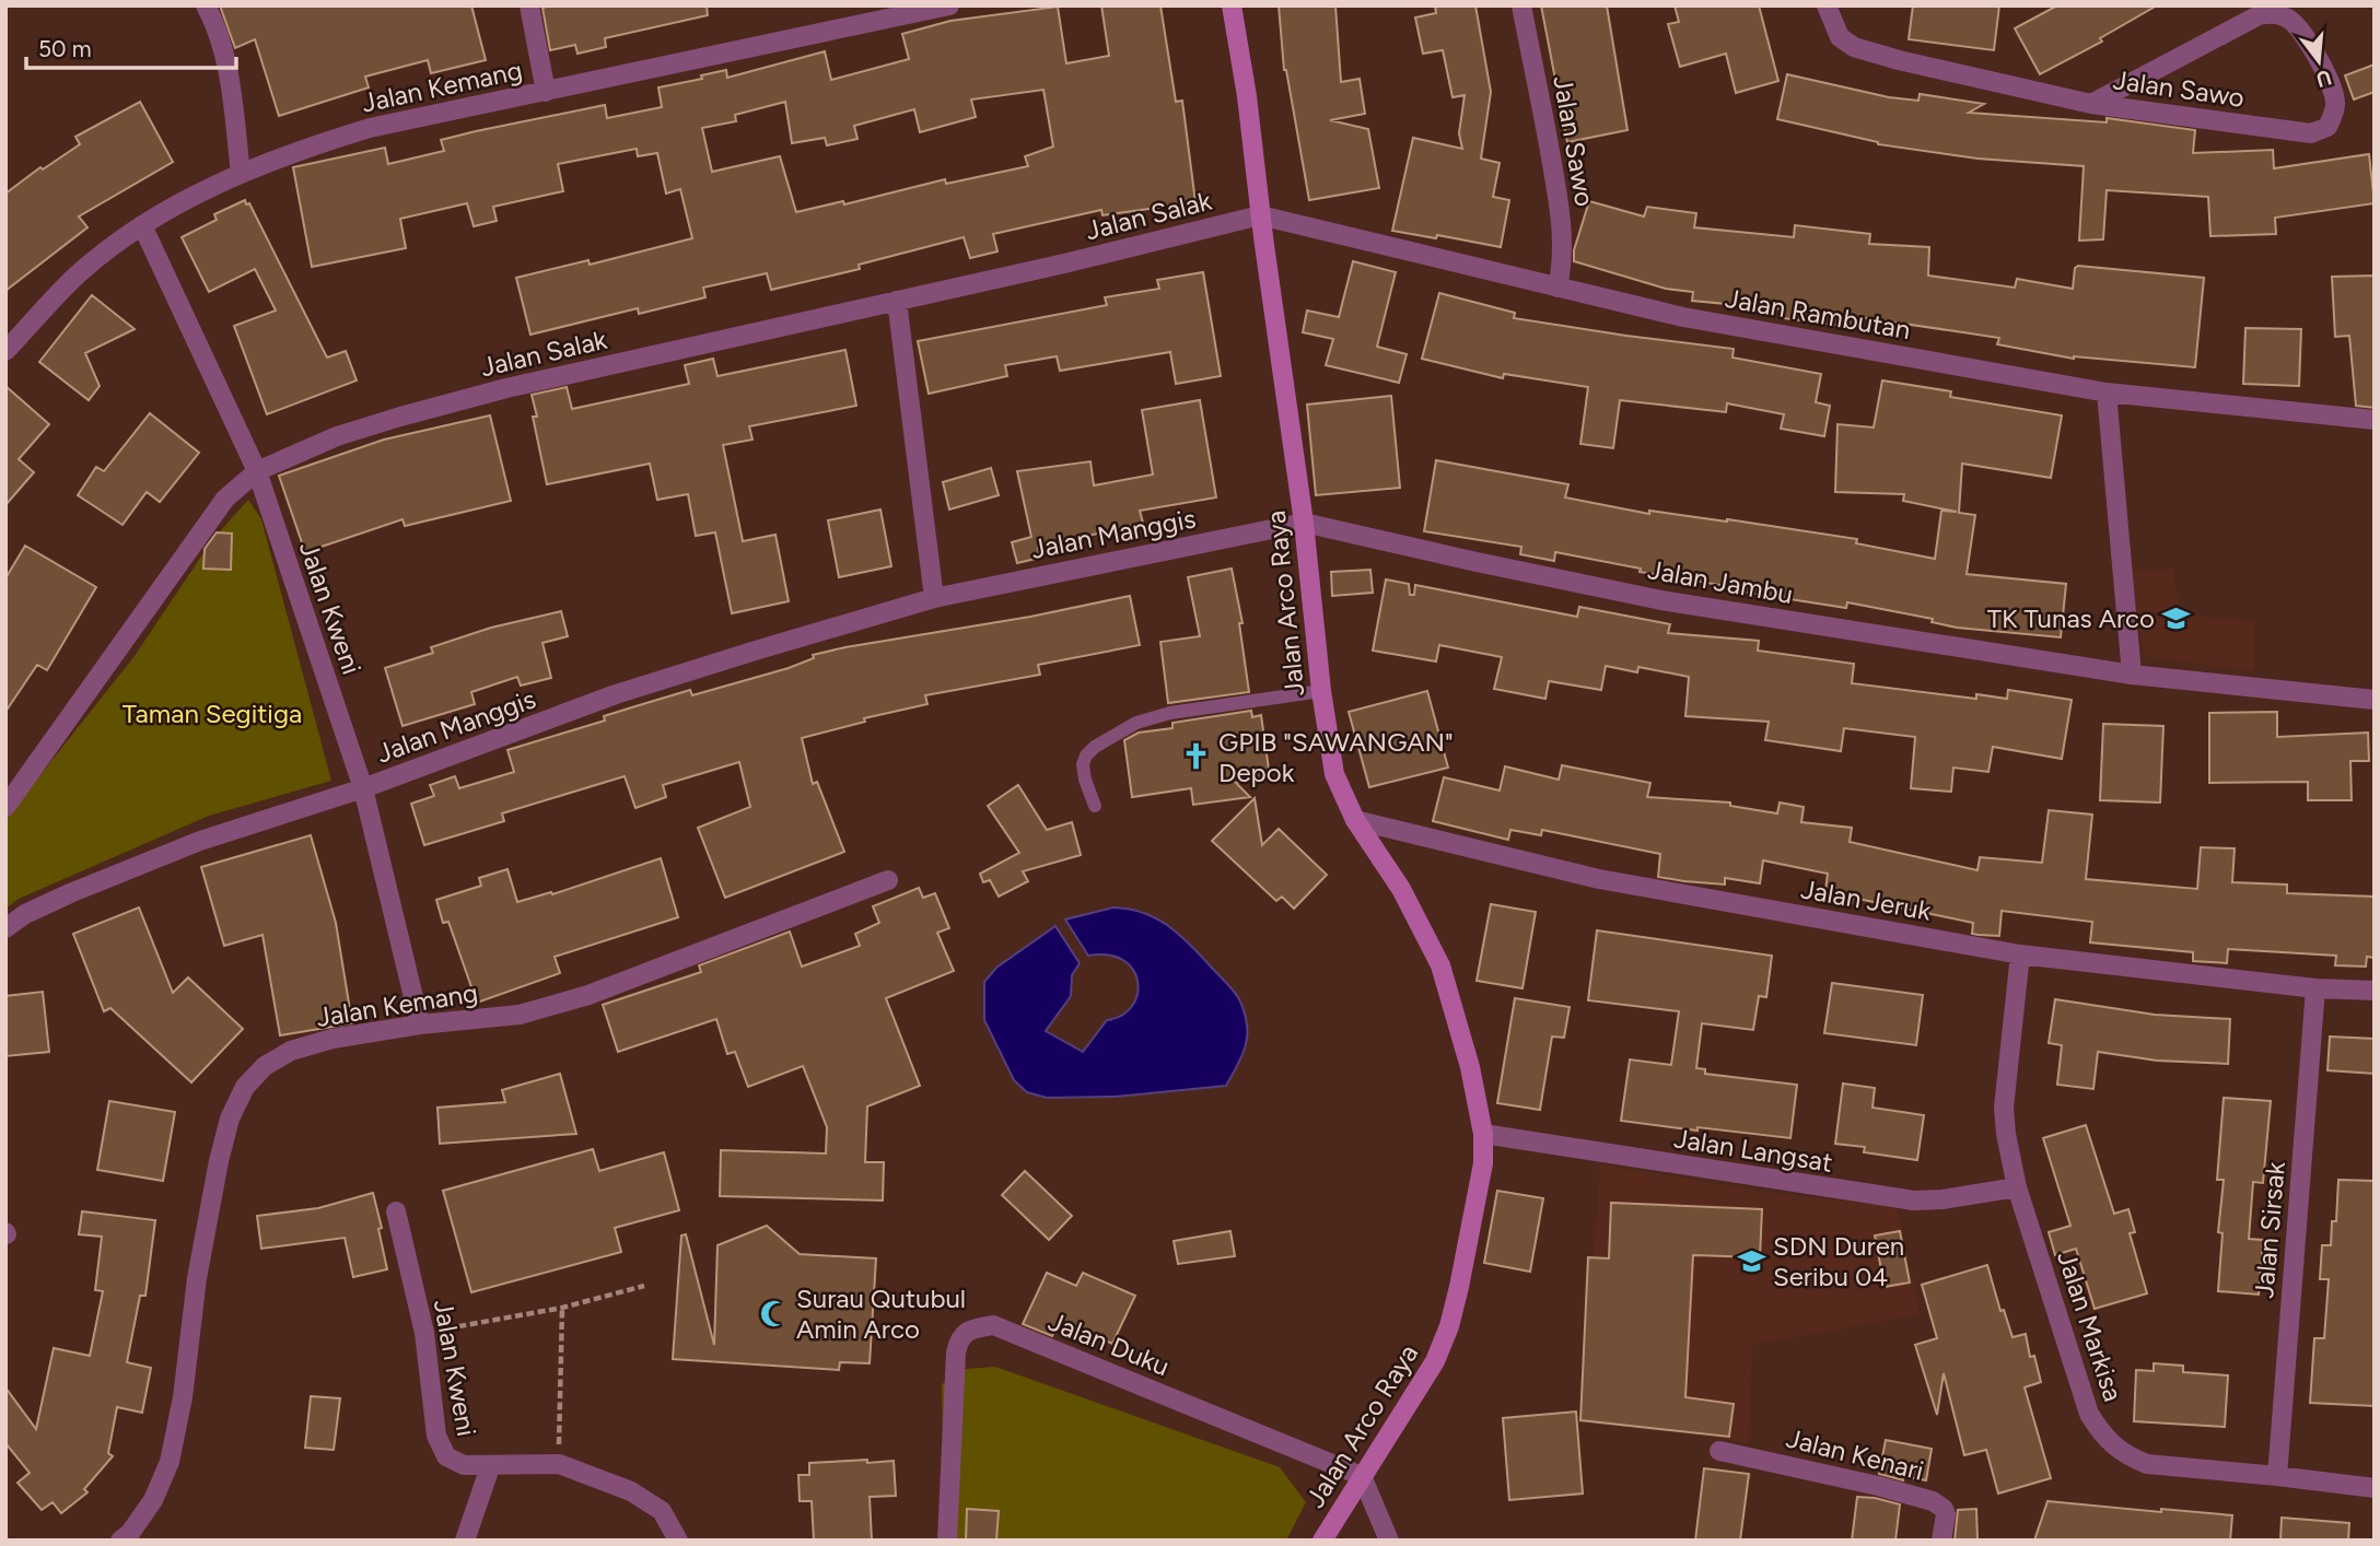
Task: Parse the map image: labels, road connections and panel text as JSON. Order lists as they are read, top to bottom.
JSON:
{
  "streets": {
    "main road": ["Jalan Arco Raya"],
    "street": [
      "Jalan Kemang",
      "Jalan Sawo",
      "Jalan Salak",
      "Jalan Rambutan",
      "Jalan Manggis",
      "Jalan Jambu",
      "Jalan Kweni",
      "Jalan Jeruk",
      "Jalan Langsat",
      "Jalan Sirsak",
      "Jalan Markisa",
      "Jalan Duku",
      "Jalan Kenari"
    ]
  },
  "crossings": [
    ["Jalan Kemang", "Jalan Kweni"],
    ["Jalan Sawo", "Jalan Rambutan"],
    ["Jalan Salak", "Jalan Rambutan"],
    ["Jalan Salak", "Jalan Arco Raya"],
    ["Jalan Salak", "Jalan Kweni"],
    ["Jalan Rambutan", "Jalan Arco Raya"],
    ["Jalan Manggis", "Jalan Jambu"],
    ["Jalan Manggis", "Jalan Arco Raya"],
    ["Jalan Manggis", "Jalan Kweni"],
    ["Jalan Jambu", "Jalan Arco Raya"],
    ["Jalan Arco Raya", "Jalan Jeruk"],
    ["Jalan Arco Raya", "Jalan Langsat"],
    ["Jalan Arco Raya", "Jalan Duku"],
    ["Jalan Jeruk", "Jalan Sirsak"],
    ["Jalan Jeruk", "Jalan Markisa"],
    ["Jalan Langsat", "Jalan Markisa"],
    ["Jalan Sirsak", "Jalan Markisa"]
  ],
  "parks": ["Taman Segitiga"],
  "places": {
    "school or university": ["TK Tunas Arco", "SDN Duren Seribu 04"],
    "church": ["GPIB \"SAWANGAN\" Depok"],
    "mosque": ["Surau Qutubul Amin Arco"]
  },
  "scale_bar": "50 m",
  "north": "bottom"
}
